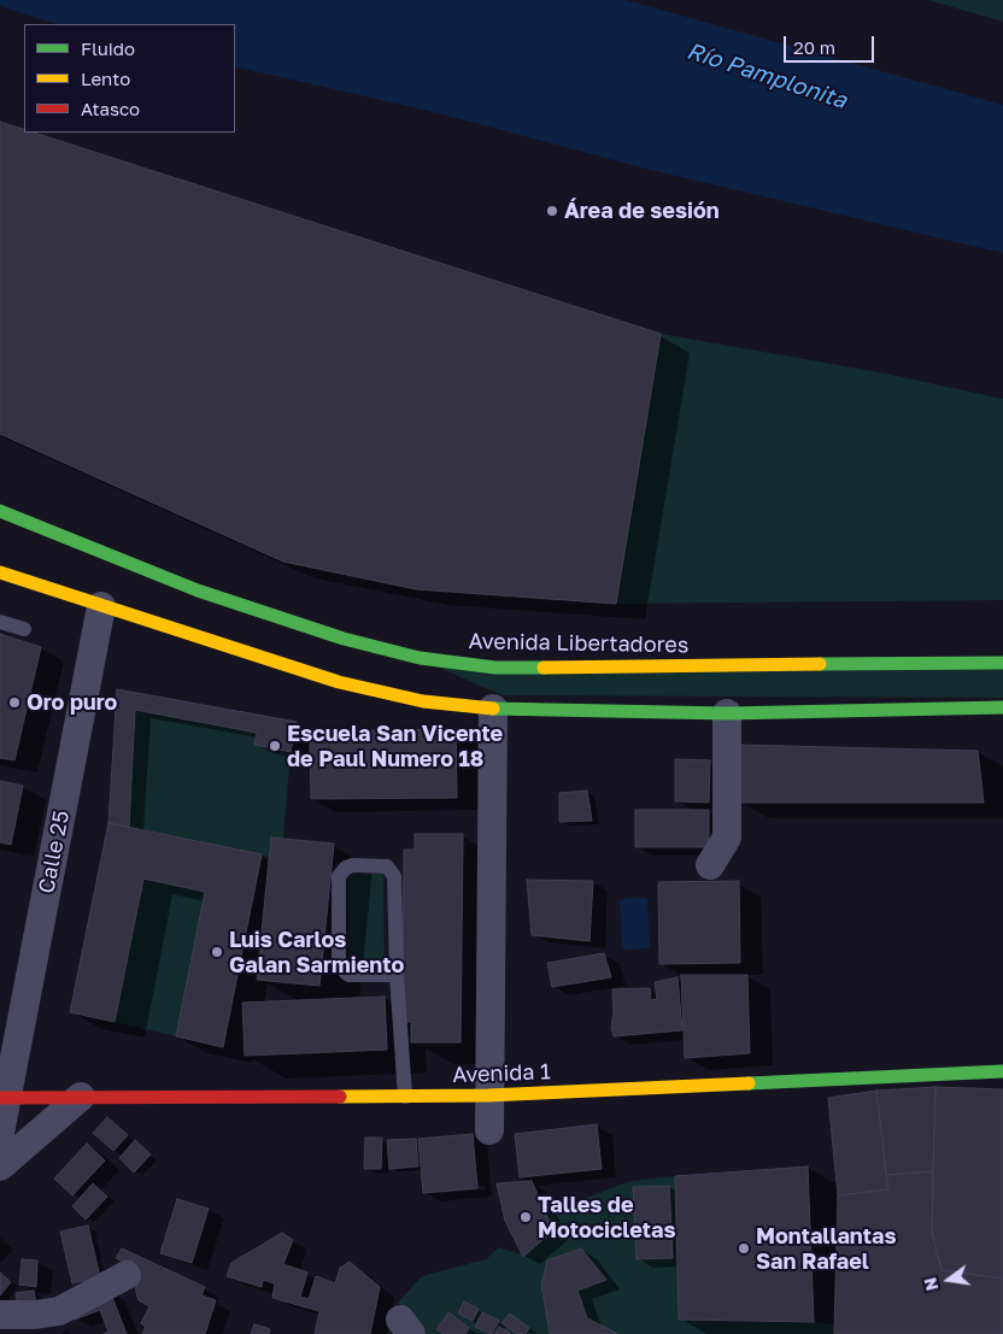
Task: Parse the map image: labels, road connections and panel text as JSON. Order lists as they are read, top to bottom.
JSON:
{
  "streets": {
    "main road": ["Avenida Libertadores", "Avenida 1"],
    "street": ["Calle 25"]
  },
  "crossings": [
    ["Calle 25", "Avenida 1"]
  ],
  "water": ["Río Pamplonita"],
  "places": [
    "Área de sesión",
    "Oro puro",
    "Escuela San Vicente de Paul Numero 18",
    "Luis Carlos Galan Sarmiento",
    "Talles de Motocicletas",
    "Montallantas San Rafael"
  ],
  "legend": ["Fluido", "Lento", "Atasco"],
  "scale_bar": "20 m",
  "north": "left"
}
